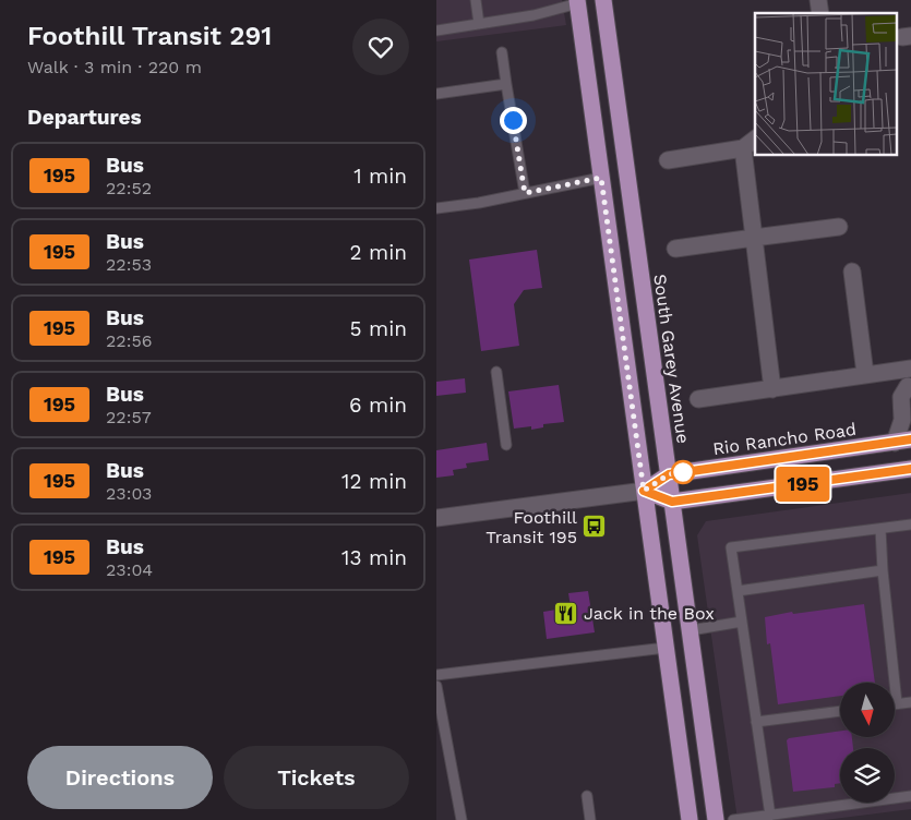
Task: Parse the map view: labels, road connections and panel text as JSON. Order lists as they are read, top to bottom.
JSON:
{
  "streets": {
    "main road": ["South Garey Avenue", "Rio Rancho Road"]
  },
  "crossings": [
    ["South Garey Avenue", "Rio Rancho Road"]
  ],
  "places": {
    "bus stop": ["Foothill Transit 195"],
    "restaurant": ["Jack in the Box"]
  },
  "lines": ["bus line 195"],
  "north": "bottom",
  "page": {
    "heading": [
      ["Foothill Transit 291", "Walk · 3 min · 220 m"],
      "Departures"
    ],
    "on_map": "195",
    "list": [
      {
        "mark": "195",
        "name": "Bus",
        "note": "22:52",
        "value": "1 min"
      },
      {
        "mark": "195",
        "name": "Bus",
        "note": "22:53",
        "value": "2 min"
      },
      {
        "mark": "195",
        "name": "Bus",
        "note": "22:56",
        "value": "5 min"
      },
      {
        "mark": "195",
        "name": "Bus",
        "note": "22:57",
        "value": "6 min"
      },
      {
        "mark": "195",
        "name": "Bus",
        "note": "23:03",
        "value": "12 min"
      },
      {
        "mark": "195",
        "name": "Bus",
        "note": "23:04",
        "value": "13 min"
      }
    ],
    "buttons": ["Directions", "Tickets"]
  }
}
